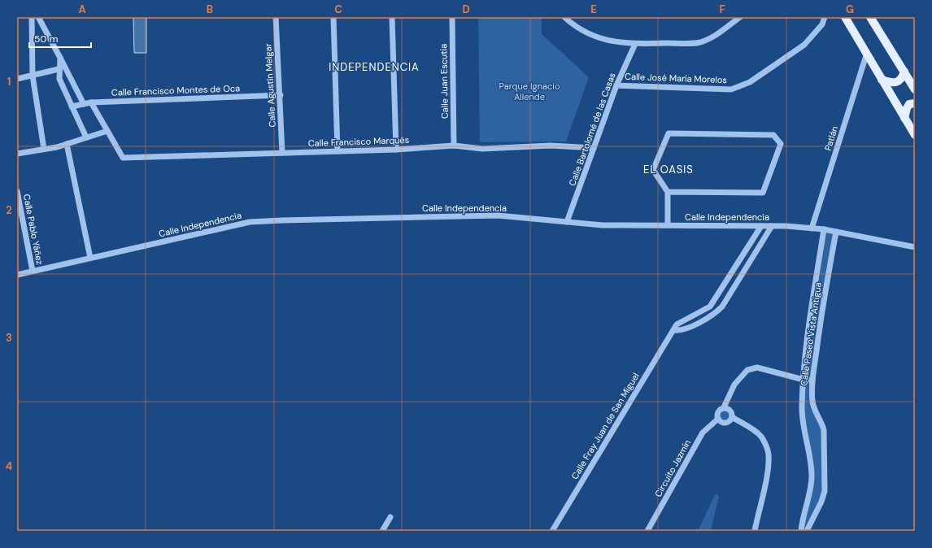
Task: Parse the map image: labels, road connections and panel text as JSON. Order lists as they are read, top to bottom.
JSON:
{
  "streets": {
    "street": [
      "Calle José María Morelos",
      "Calle Juan Escutia",
      "Calle Agustín Melgar",
      "Calle Francisco Montes de Oca",
      "Calle Bartolomé de las Casas",
      "Patlán",
      "Calle Francisco Marqués",
      "Calle Independencia",
      "Calle Pablo Yáñez",
      "Calle Paseo Vista Antigua",
      "Calle Fray Juan de San Miguel",
      "Circuito Jazmín"
    ]
  },
  "crossings": [
    ["Calle José María Morelos", "Calle Bartolomé de las Casas"],
    ["Calle Juan Escutia", "Calle Francisco Marqués"],
    ["Calle Agustín Melgar", "Calle Francisco Montes de Oca"],
    ["Calle Agustín Melgar", "Calle Francisco Marqués"],
    ["Calle Bartolomé de las Casas", "Calle Francisco Marqués"],
    ["Calle Bartolomé de las Casas", "Calle Independencia"],
    ["Patlán", "Calle Independencia"],
    ["Calle Independencia", "Calle Pablo Yáñez"],
    ["Calle Independencia", "Calle Paseo Vista Antigua"]
  ],
  "districts": ["INDEPENDENCIA", "EL OASIS"],
  "parks": ["Parque Ignacio Allende"],
  "scale_bar": "50 m",
  "grid": {
    "columns": [
      "A",
      "B",
      "C",
      "D",
      "E",
      "F",
      "G"
    ],
    "rows": [
      "1",
      "2",
      "3",
      "4"
    ]
  }
}
